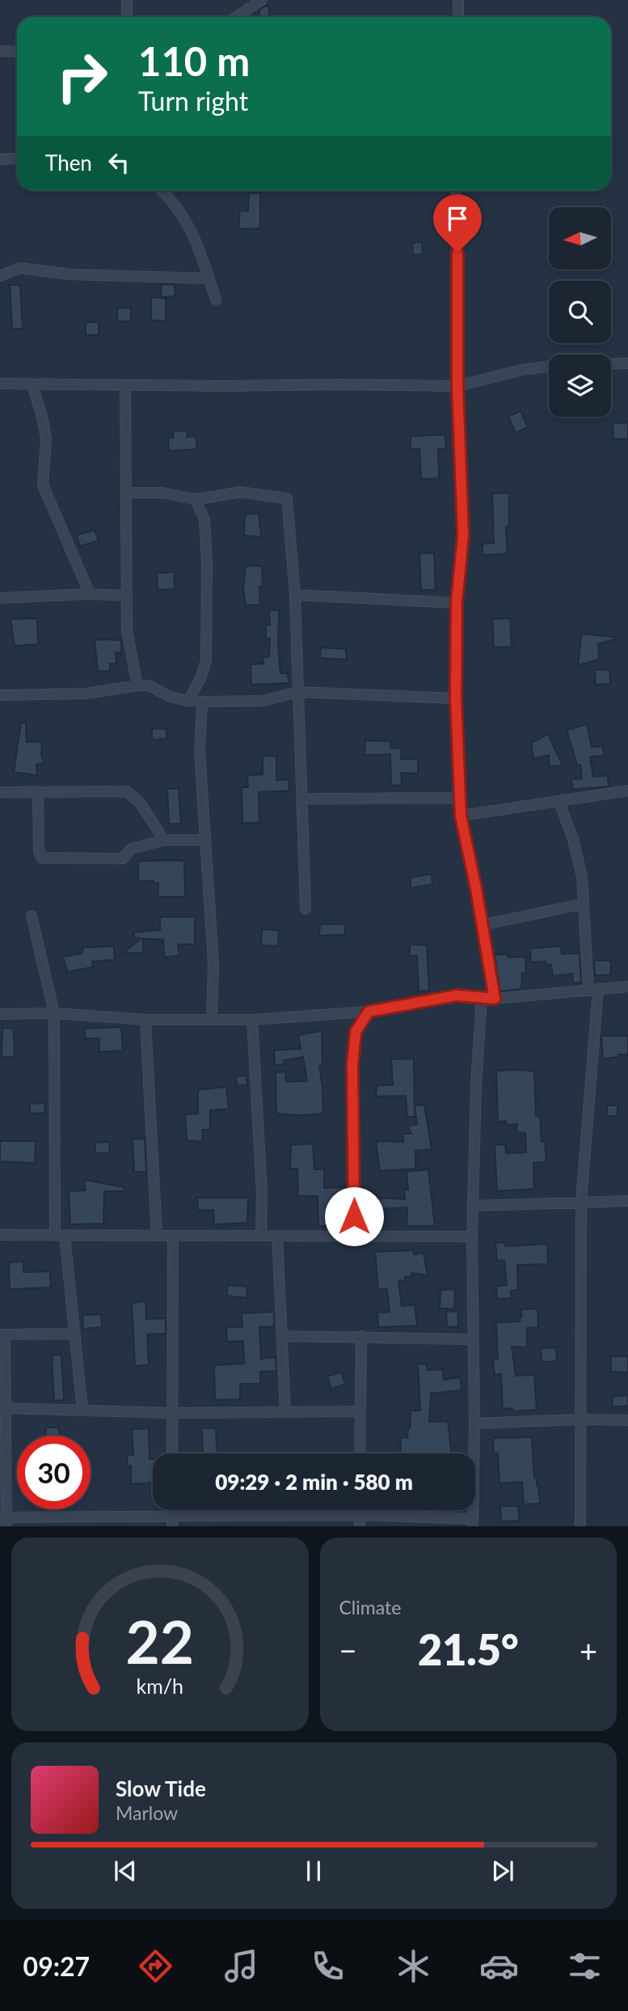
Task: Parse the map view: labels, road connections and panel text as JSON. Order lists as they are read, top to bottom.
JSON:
{
  "north": "left",
  "page": {
    "turn": ["110 m", "Turn right"],
    "then": "Then",
    "limit": "30",
    "trip": "09:29 · 2 min · 580 m",
    "tile": "Climate",
    "heat": ["−", "21.5°", "+"],
    "song": ["Slow Tide", "Marlow"],
    "tabs": "09:27",
    "gauge": ["22", "km/h"]
  }
}
